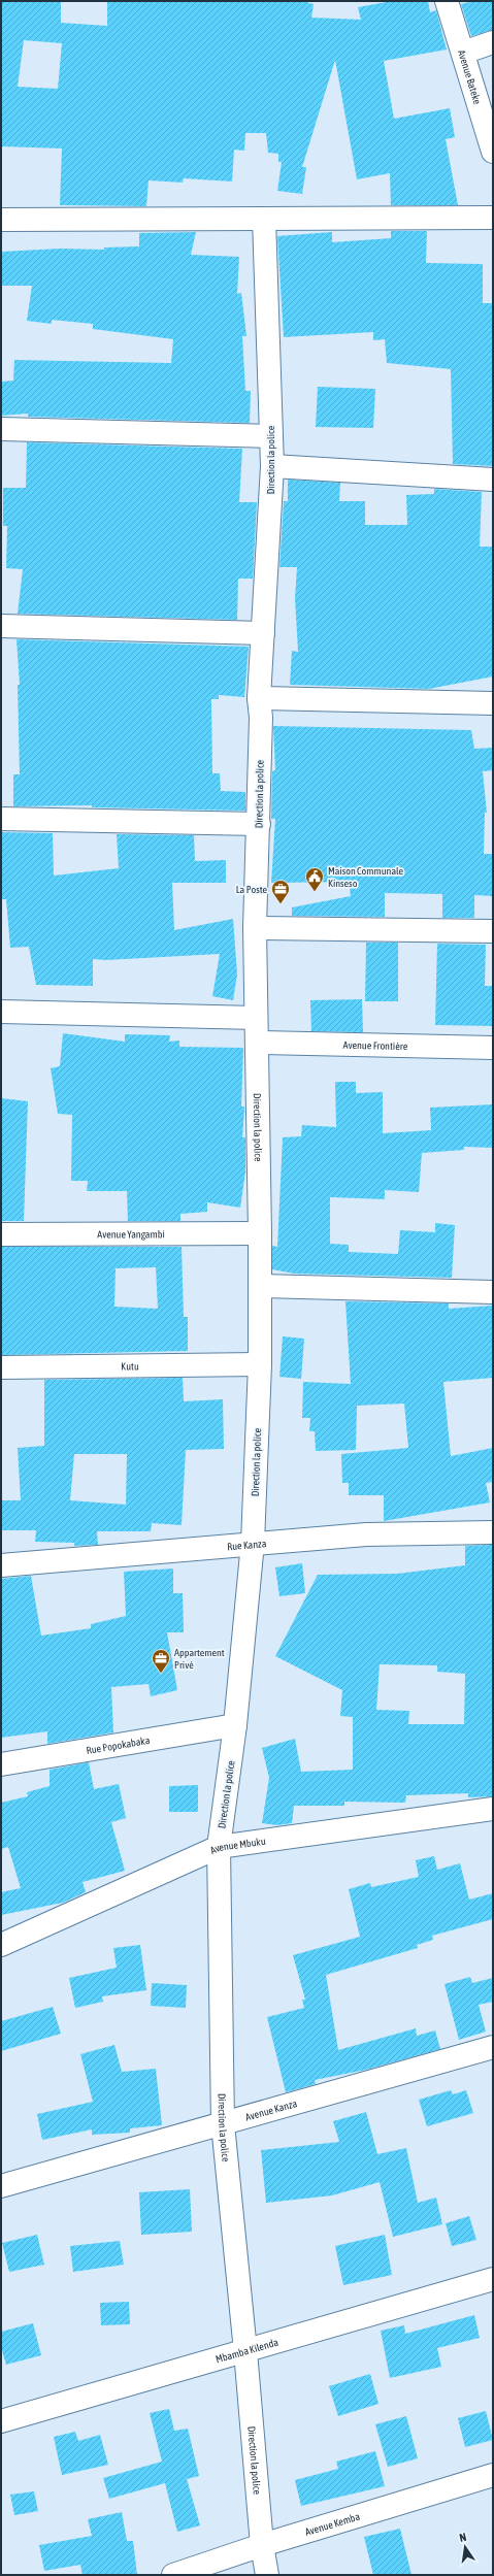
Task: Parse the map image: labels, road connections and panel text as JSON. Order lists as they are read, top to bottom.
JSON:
{
  "streets": {
    "street": [
      "Avenue Bateke",
      "Direction la police",
      "Avenue Frontière",
      "Avenue Yangambi",
      "Kutu",
      "Rue Kanza",
      "Rue Popokabaka",
      "Avenue Mbuku",
      "Avenue Kanza",
      "Mbamba Kilenda",
      "Avenue Kemba"
    ]
  },
  "crossings": [
    ["Direction la police", "Avenue Frontière"],
    ["Direction la police", "Avenue Yangambi"],
    ["Direction la police", "Kutu"],
    ["Direction la police", "Rue Kanza"],
    ["Direction la police", "Rue Popokabaka"],
    ["Direction la police", "Avenue Mbuku"],
    ["Direction la police", "Avenue Kanza"],
    ["Direction la police", "Mbamba Kilenda"],
    ["Direction la police", "Avenue Kemba"]
  ],
  "places": {
    "public building": ["Maison Communale Kinseso"],
    "office": ["La Poste", "Appartement Privé"]
  },
  "north": "top"
}
